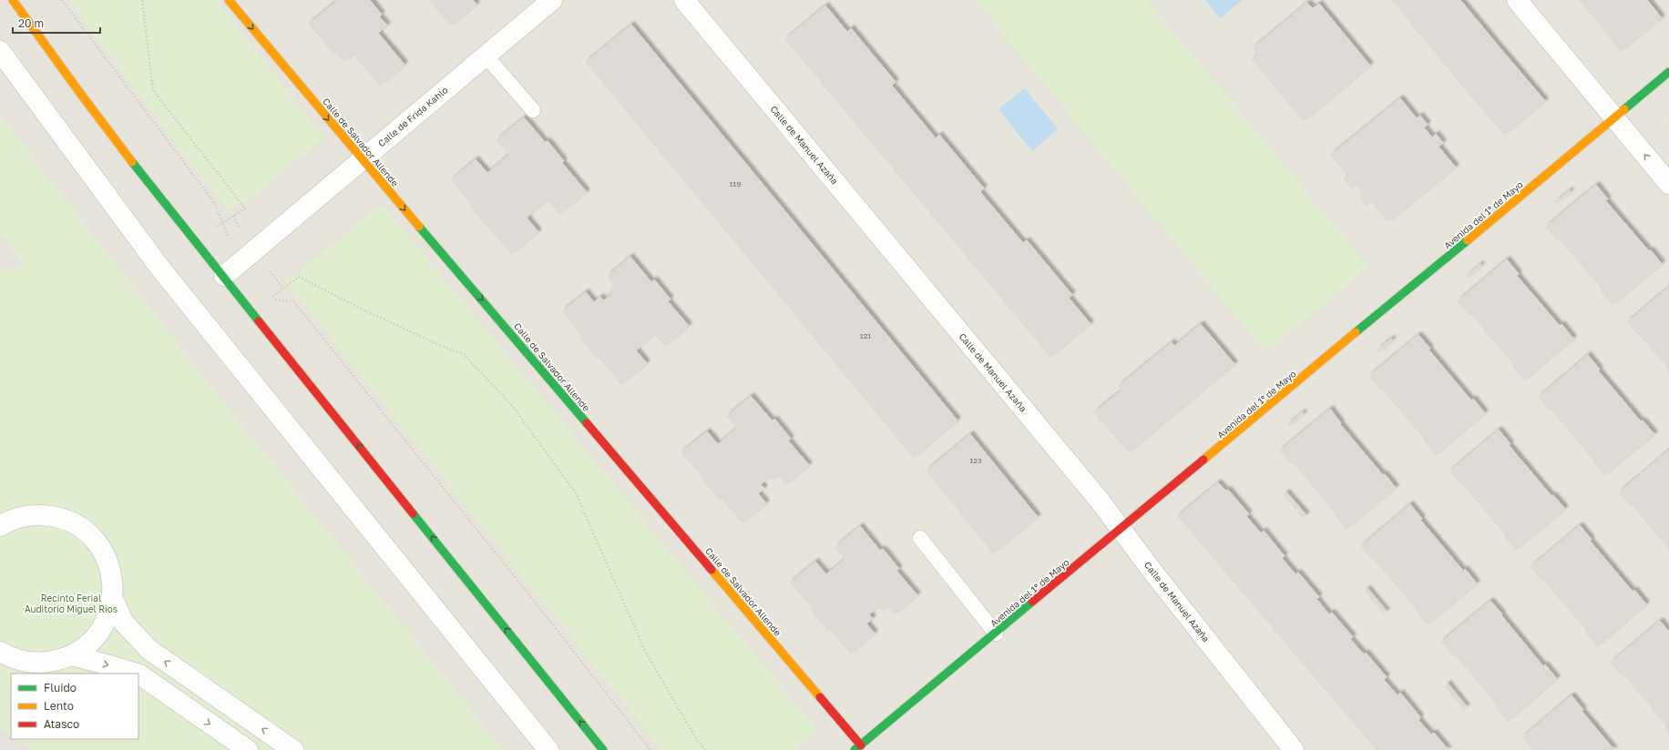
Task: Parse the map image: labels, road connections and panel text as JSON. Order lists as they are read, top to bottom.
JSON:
{
  "streets": {
    "street": [
      "Calle de Frida Kahlo",
      "Calle de Salvador Allende",
      "Calle de Manuel Azaña",
      "Avenida del 1º de Mayo"
    ]
  },
  "crossings": [
    ["Calle de Frida Kahlo", "Calle de Salvador Allende"],
    ["Calle de Salvador Allende", "Avenida del 1º de Mayo"],
    ["Calle de Manuel Azaña", "Avenida del 1º de Mayo"]
  ],
  "one_way": ["Calle de Salvador Allende"],
  "parks": ["Recinto Ferial Auditorio Miguel Rios"],
  "house_numbers": ["119", "121", "123"],
  "legend": ["Fluido", "Lento", "Atasco"],
  "scale_bar": "20 m"
}
